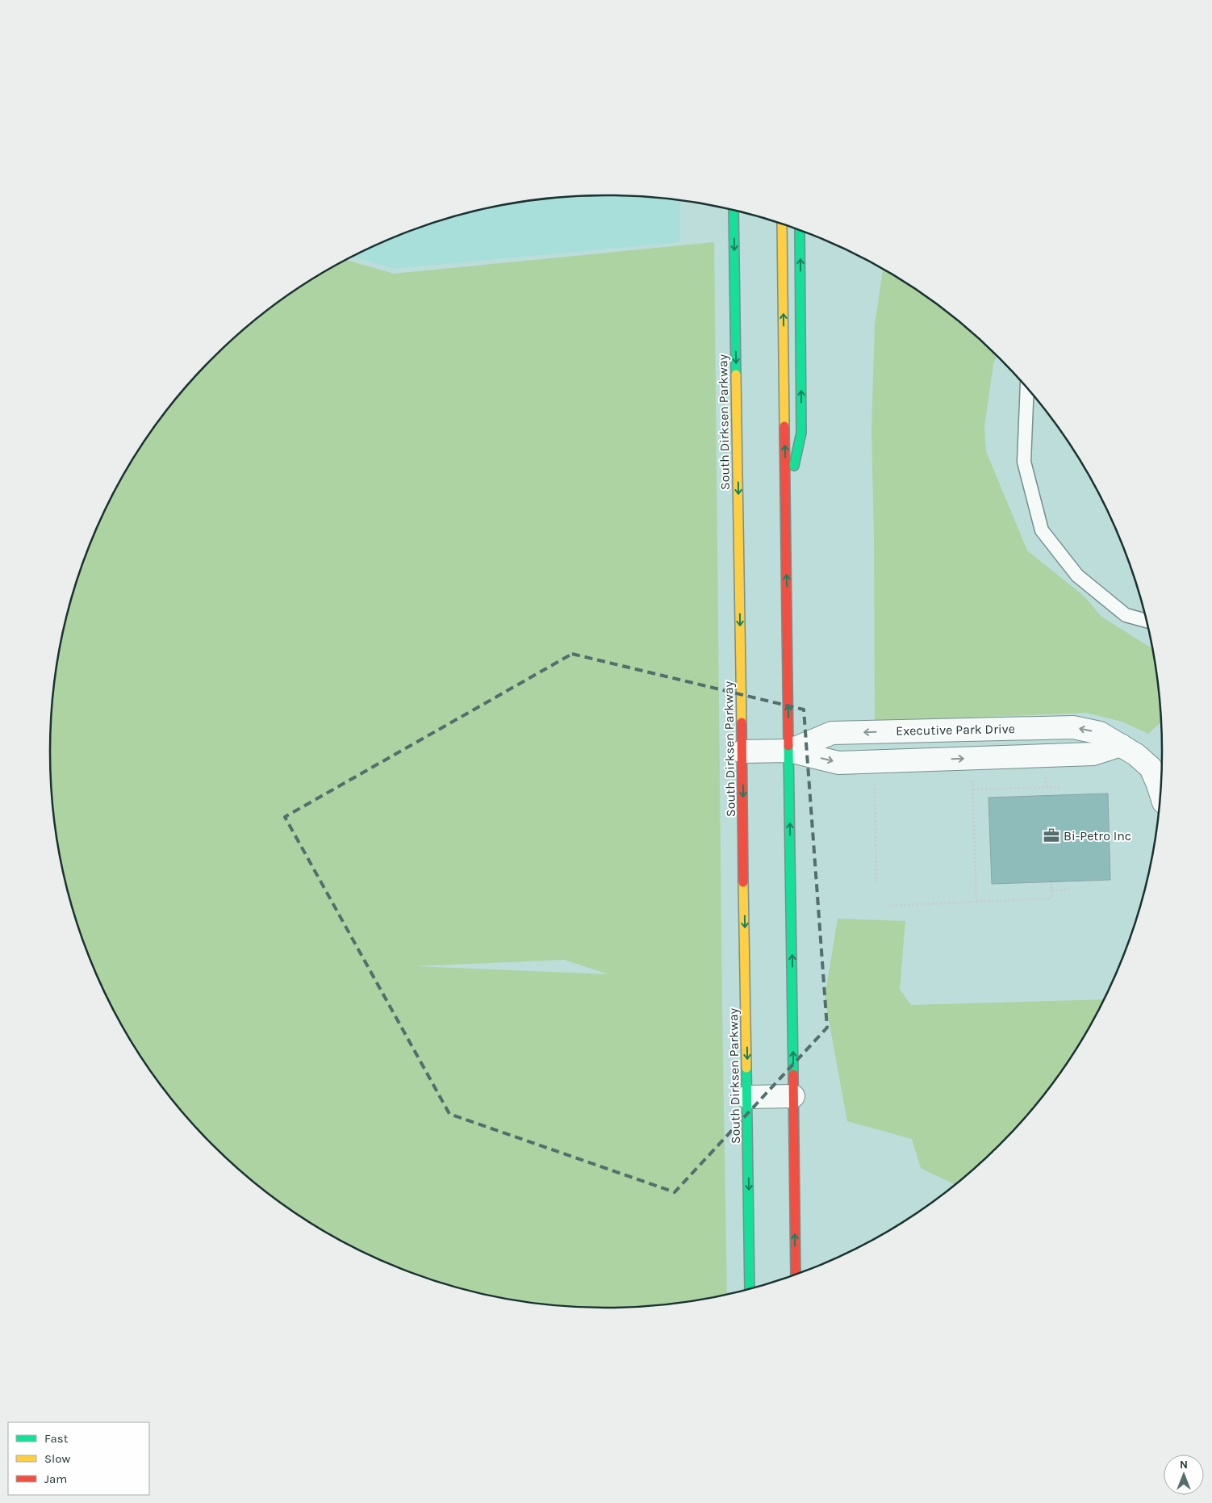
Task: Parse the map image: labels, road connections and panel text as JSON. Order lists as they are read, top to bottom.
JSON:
{
  "streets": {
    "main road": ["South Dirksen Parkway"],
    "street": ["Executive Park Drive"]
  },
  "crossings": [
    ["South Dirksen Parkway", "Executive Park Drive"]
  ],
  "places": {
    "office": ["Bi-Petro Inc"]
  },
  "legend": ["Fast", "Slow", "Jam"],
  "north": "top"
}
